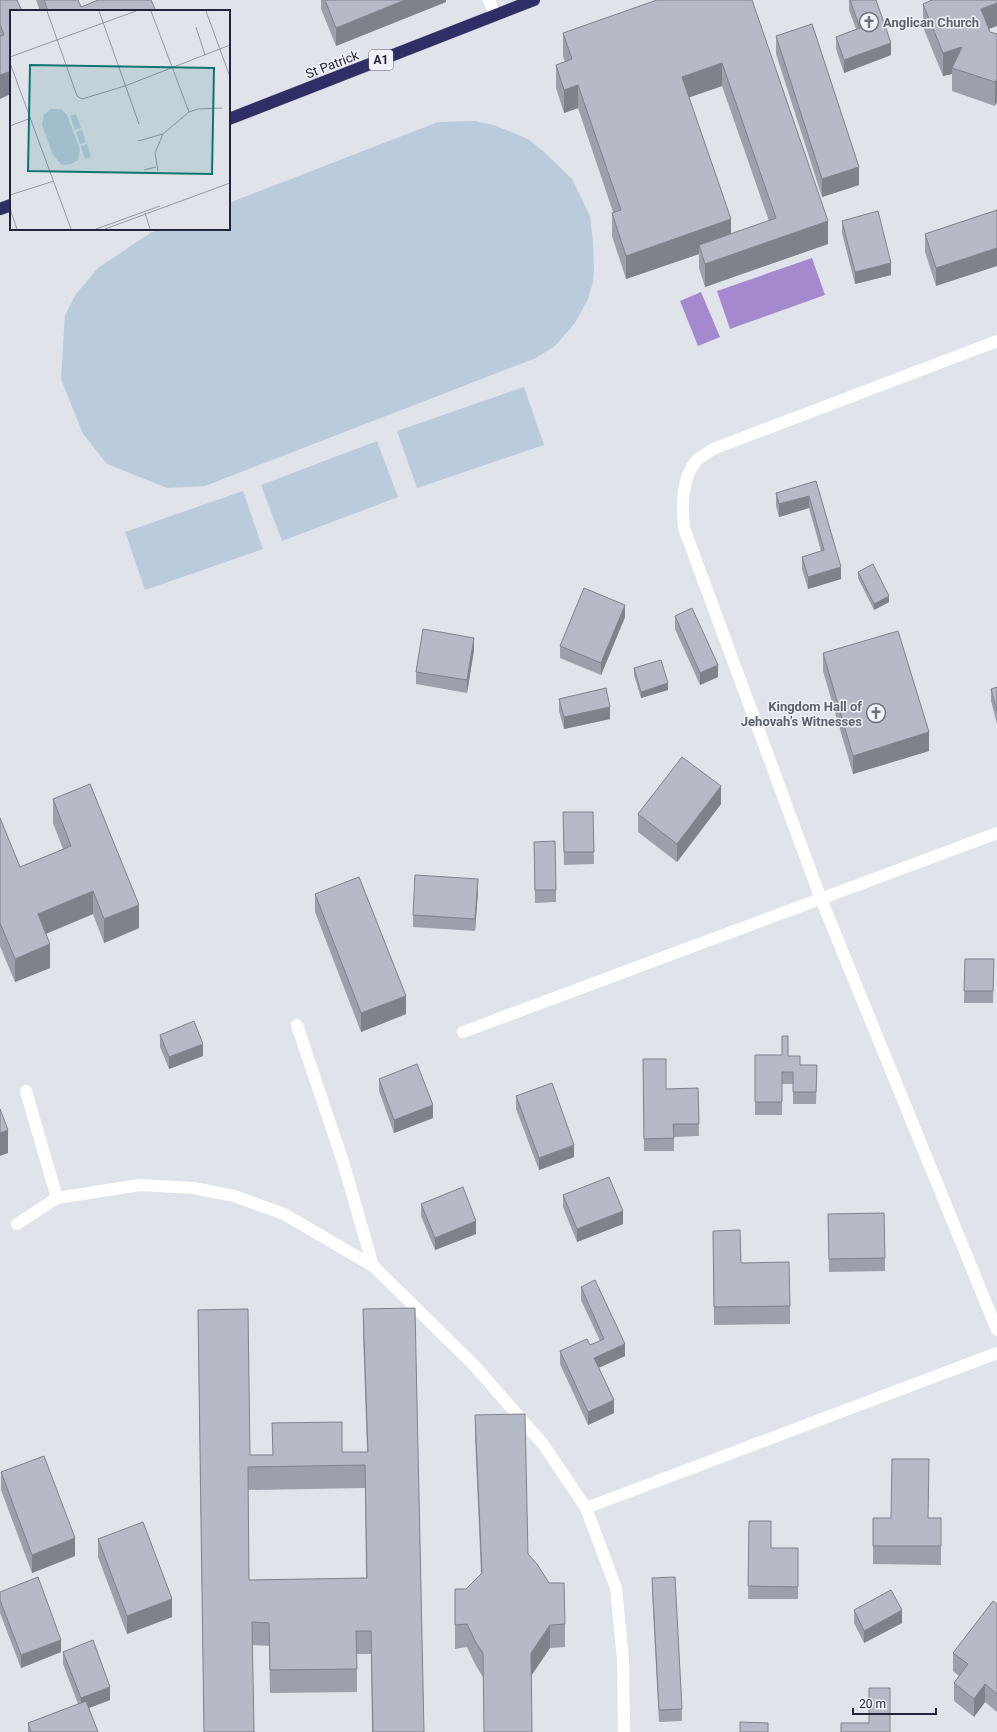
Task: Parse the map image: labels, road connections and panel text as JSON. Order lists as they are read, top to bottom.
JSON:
{
  "streets": {
    "highway": ["A1", "St Patrick"]
  },
  "places": {
    "church": ["Anglican Church", "Kingdom Hall of Jehovah’s Witnesses"]
  },
  "scale_bar": "20 m"
}
